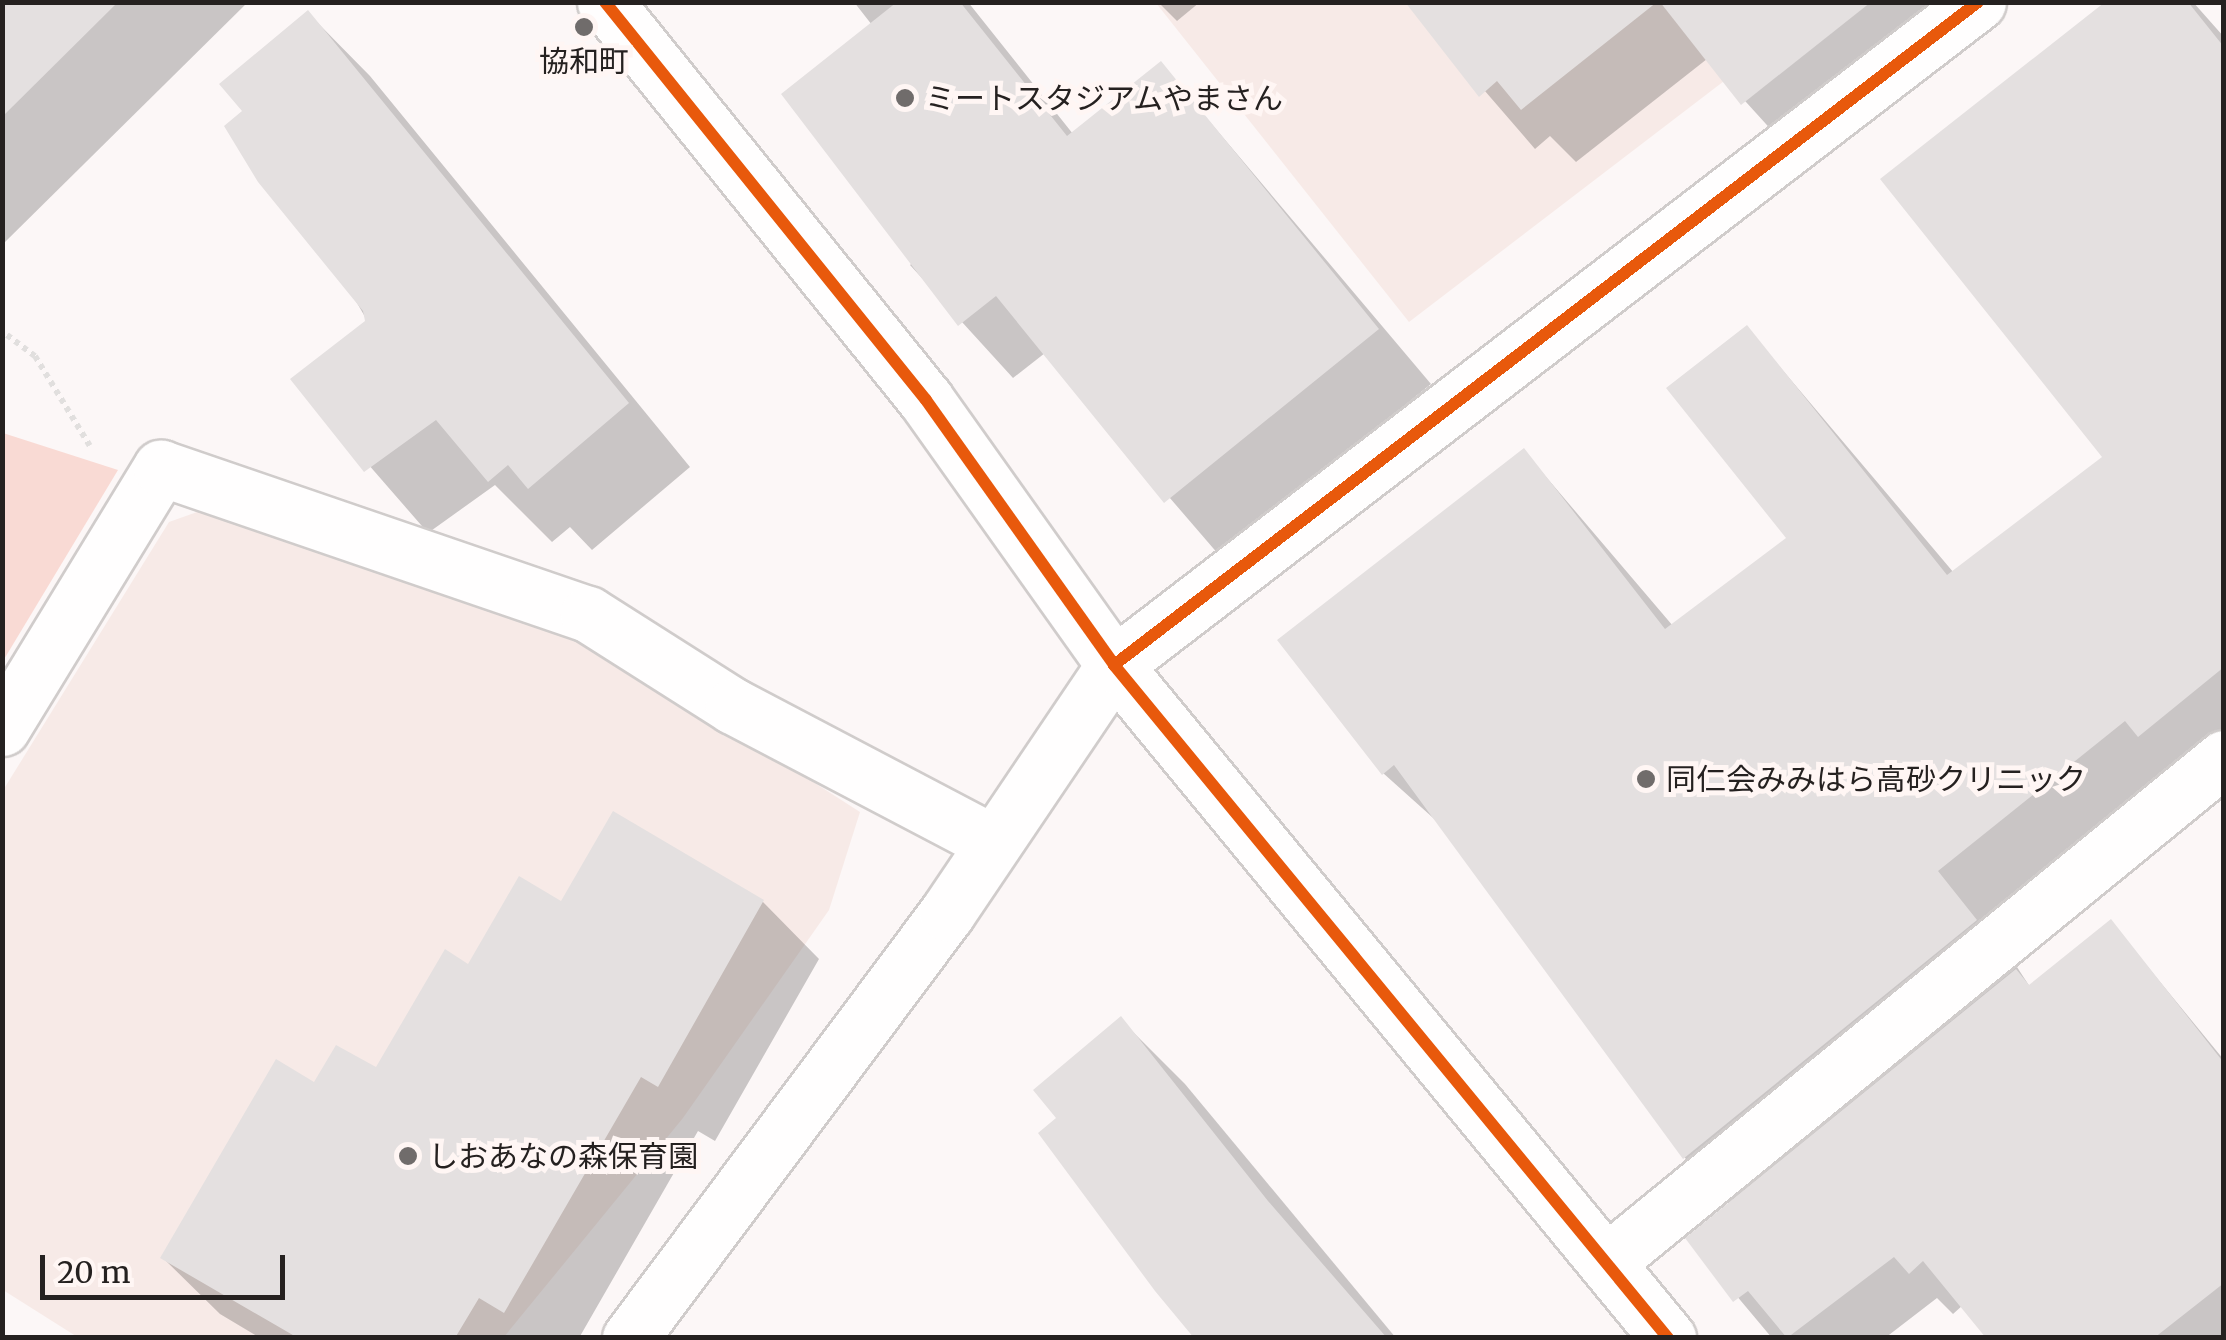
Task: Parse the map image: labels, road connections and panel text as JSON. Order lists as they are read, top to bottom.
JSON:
{
  "places": [
    "協和町",
    "ミートスタジアムやまさん",
    "同仁会みみはら高砂クリニック",
    "しおあなの森保育園"
  ],
  "scale_bar": "20 m"
}
